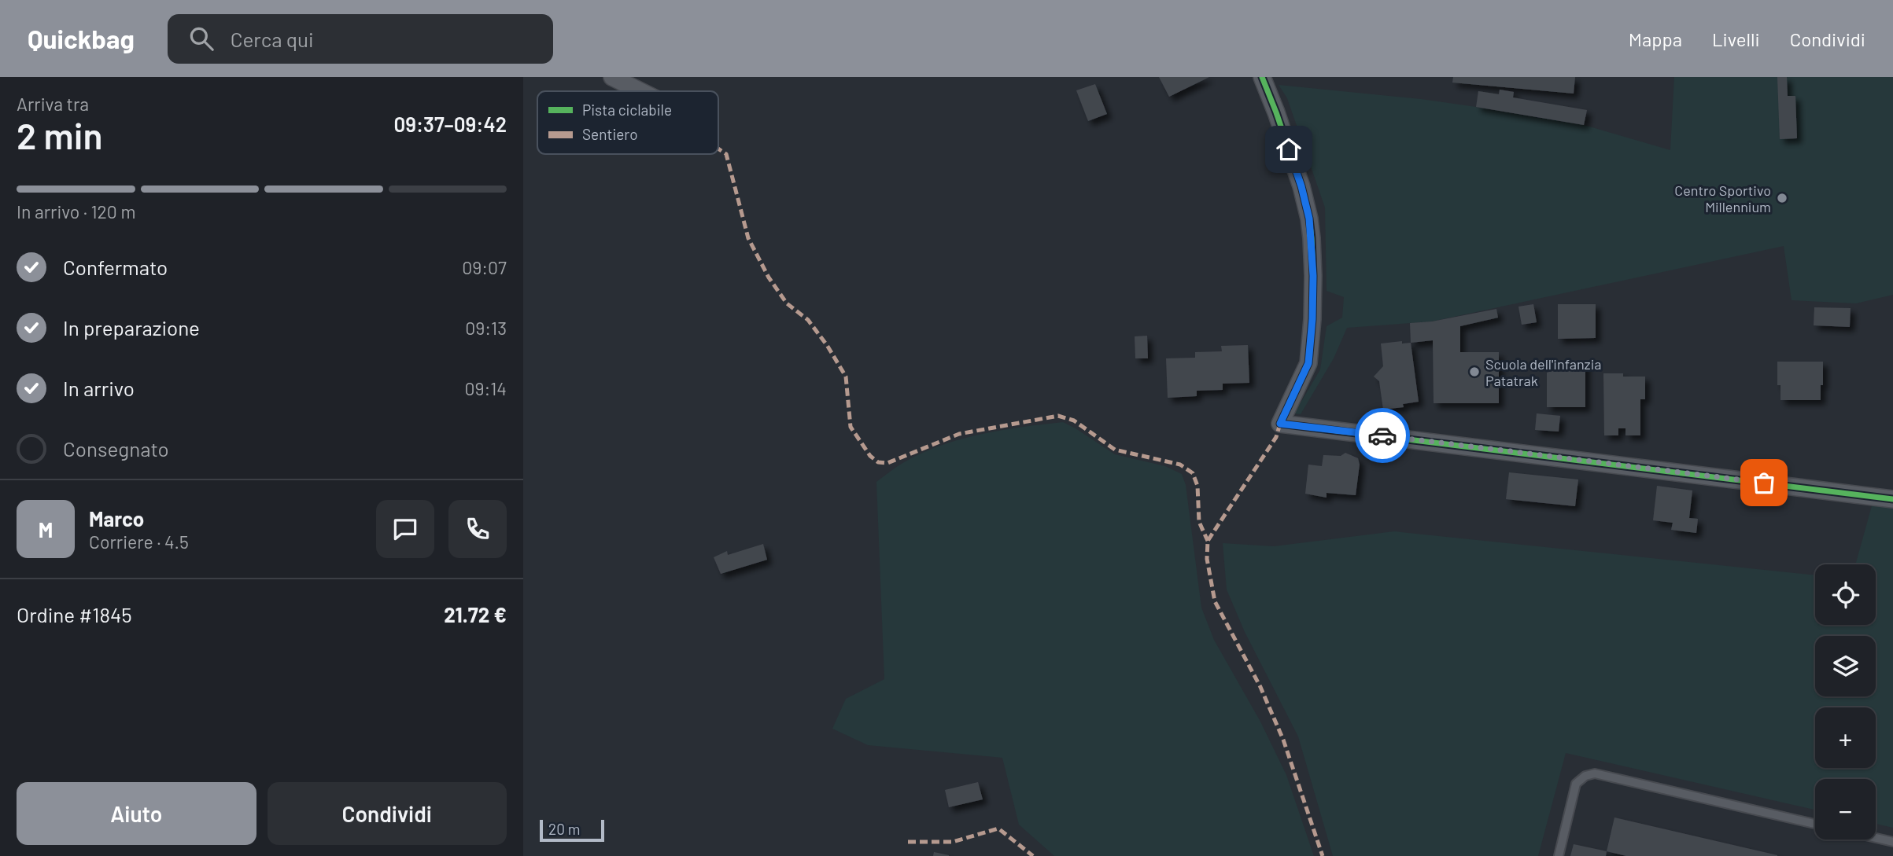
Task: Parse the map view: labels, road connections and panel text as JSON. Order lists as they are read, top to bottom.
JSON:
{
  "places": ["Centro Sportivo Millennium", "Scuola dell'infanzia Patatrak"],
  "legend": ["Pista ciclabile", "Sentiero"],
  "scale_bar": "20 m",
  "page": {
    "header": "Quickbag",
    "search": "Cerca qui",
    "nav": ["Mappa", "Livelli", "Condividi"],
    "heading": ["2 min", "Arriva tra", "09:37–09:42"],
    "panel": [
      "Marco",
      "Corriere · 4.5",
      "Ordine #1845",
      "21.72 €"
    ],
    "bar": "In arrivo · 120 m",
    "list": [
      ["Confermato", "09:07"],
      ["In preparazione", "09:13"],
      ["In arrivo", "09:14"],
      "Consegnato"
    ],
    "round": "M",
    "map_buttons": ["+", "−"],
    "buttons": ["Aiuto", "Condividi"],
    "scale": "20 m"
  }
}
